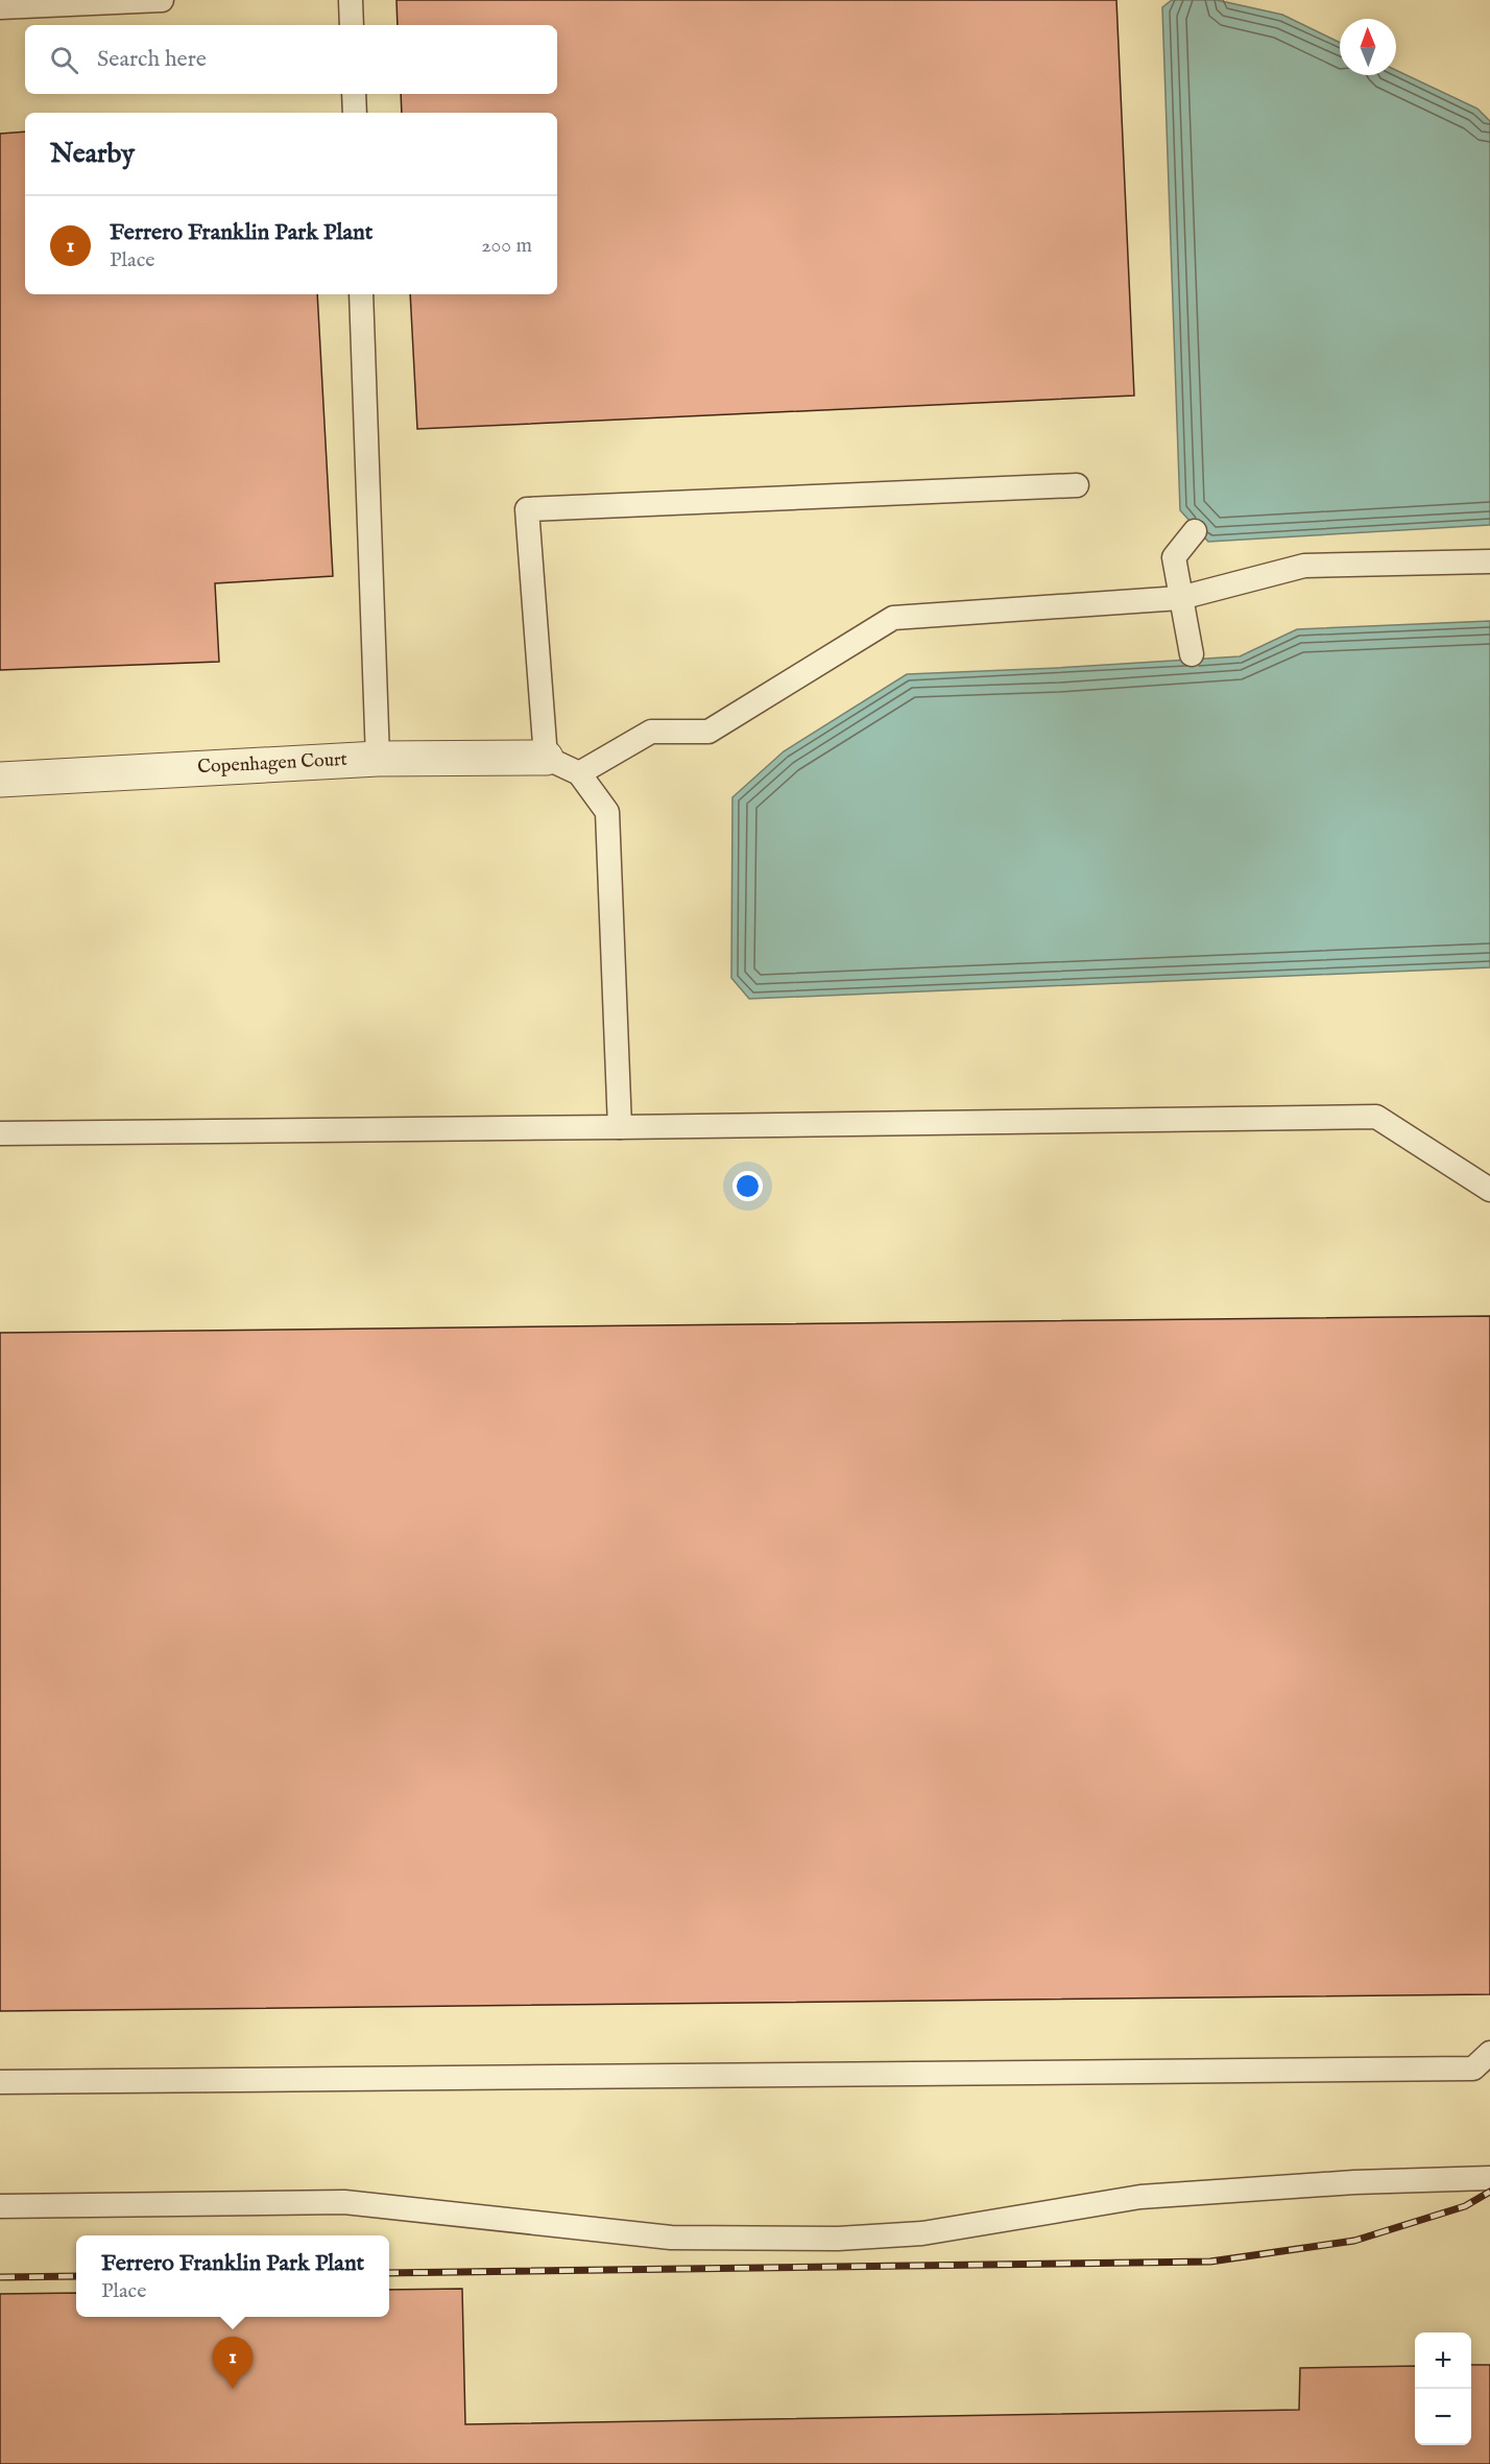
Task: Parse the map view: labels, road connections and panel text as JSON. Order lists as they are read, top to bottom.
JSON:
{
  "streets": {
    "street": ["Copenhagen Court"]
  },
  "north": "top",
  "page": {
    "search": "Search here",
    "heading": "Nearby",
    "list": [
      {
        "mark": "1",
        "name": "Ferrero Franklin Park Plant",
        "note": "Place",
        "value": "200 m"
      }
    ],
    "popup": ["Ferrero Franklin Park Plant", "Place"],
    "map_buttons": ["+", "−"],
    "pins": "1"
  }
}
